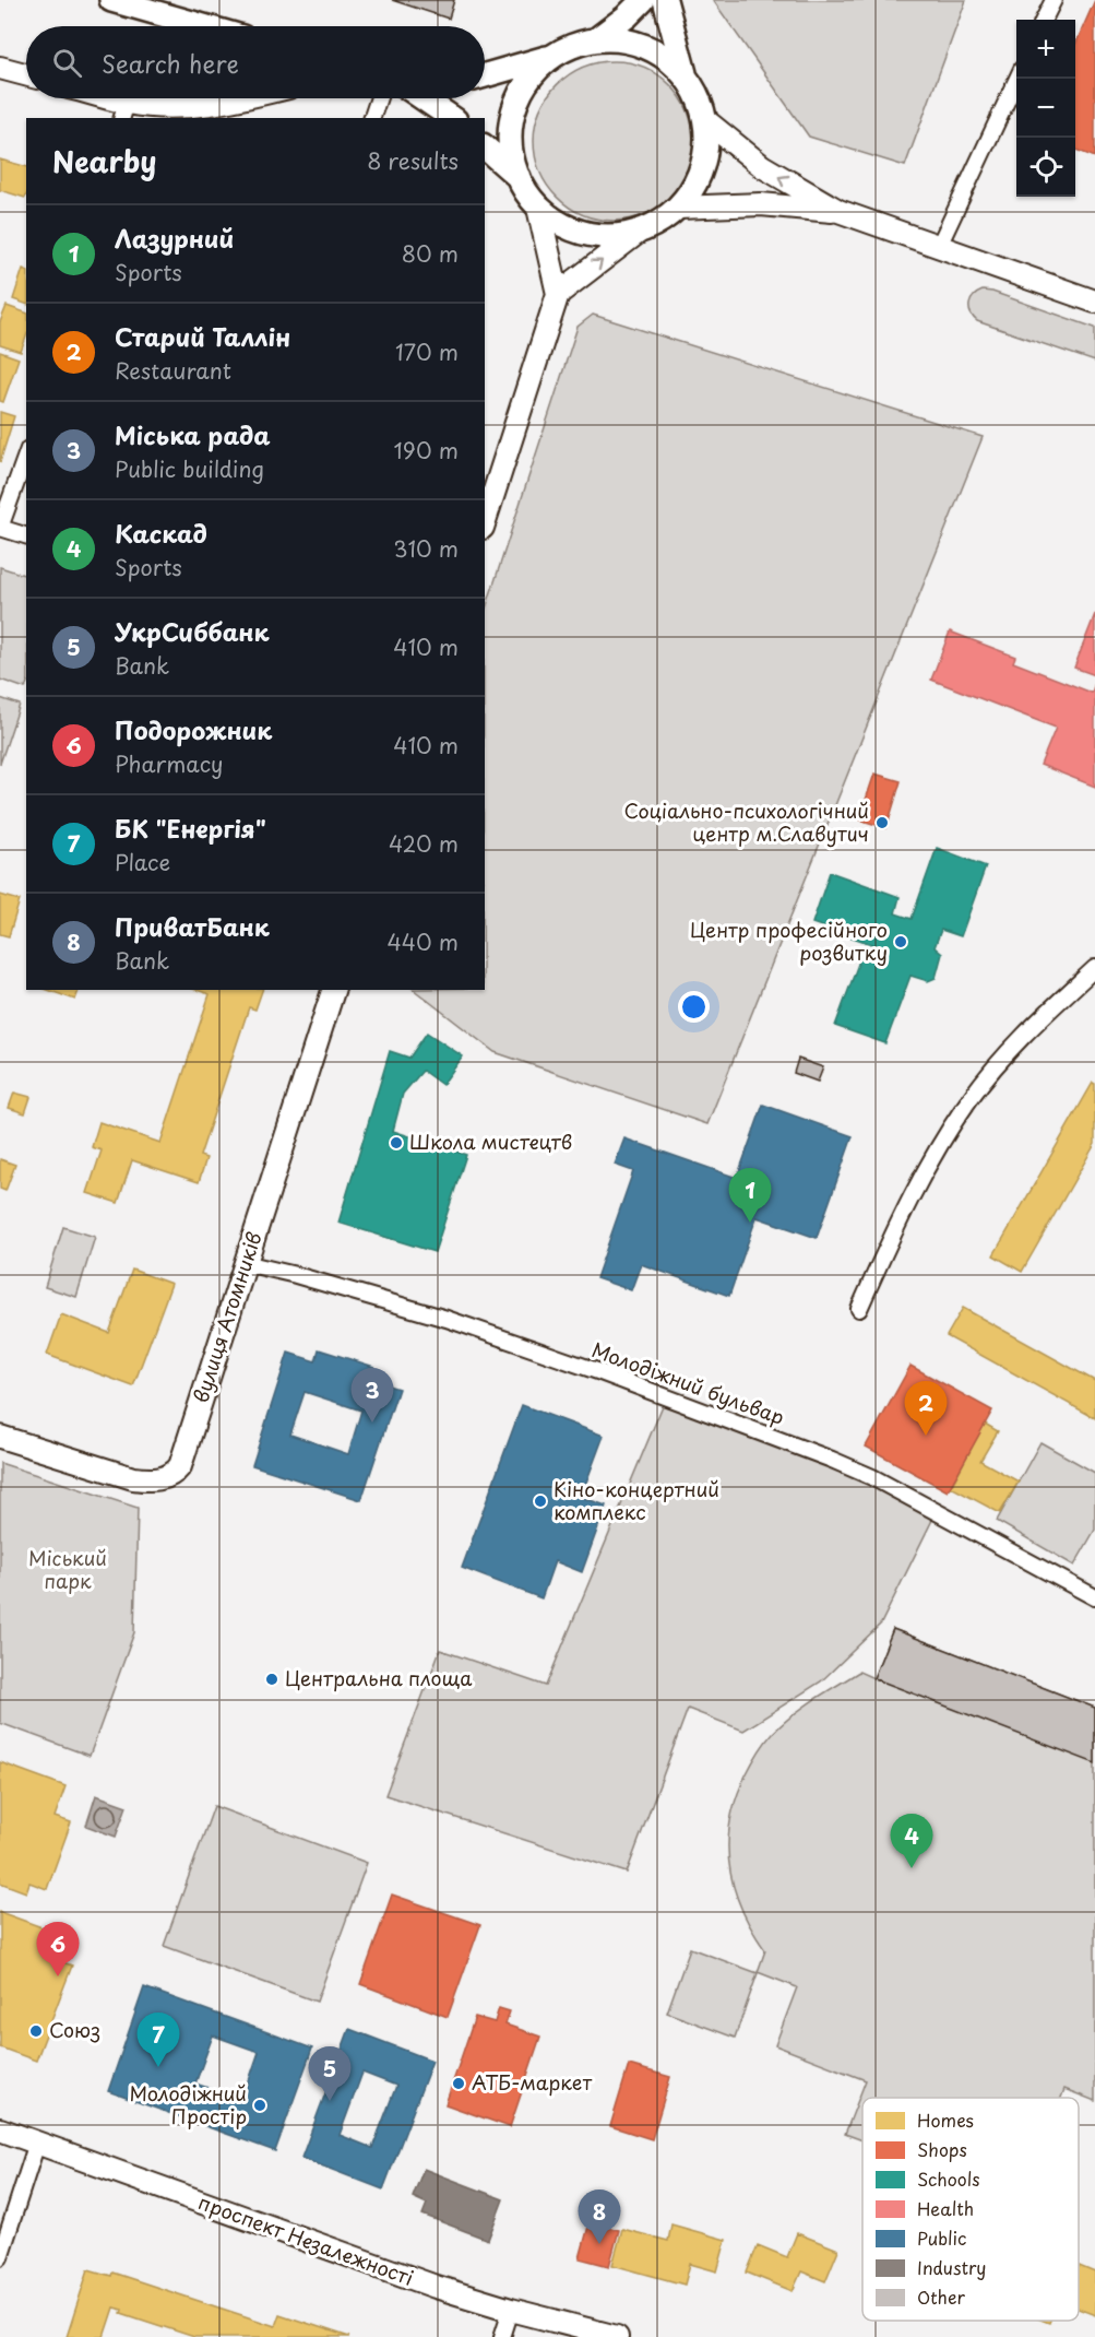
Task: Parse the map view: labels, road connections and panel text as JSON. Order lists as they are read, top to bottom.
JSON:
{
  "streets": {
    "street": ["вулиця Атомників", "Молодіжний бульвар", "проспект Незалежності"]
  },
  "crossings": [
    ["вулиця Атомників", "Молодіжний бульвар"]
  ],
  "parks": ["Міський парк"],
  "places": [
    "Соціально-психологічний центр м.Славутич",
    "Центр професійного розвитку",
    "Школа мистецтв",
    "Кіно-концертний комплекс",
    "Центральна площа",
    "Союз",
    "АТБ-маркет",
    "Молодіжний Простір"
  ],
  "legend": [
    "Homes",
    "Shops",
    "Schools",
    "Health",
    "Public",
    "Industry",
    "Other"
  ],
  "page": {
    "map_buttons": ["+", "−"],
    "search": "Search here",
    "heading": ["Nearby", "8 results"],
    "list": [
      {
        "mark": "1",
        "name": "Лазурний",
        "note": "Sports",
        "value": "80 m"
      },
      {
        "mark": "2",
        "name": "Старий Таллін",
        "note": "Restaurant",
        "value": "170 m"
      },
      {
        "mark": "3",
        "name": "Міська рада",
        "note": "Public building",
        "value": "190 m"
      },
      {
        "mark": "4",
        "name": "Каскад",
        "note": "Sports",
        "value": "310 m"
      },
      {
        "mark": "5",
        "name": "УкрСиббанк",
        "note": "Bank",
        "value": "410 m"
      },
      {
        "mark": "6",
        "name": "Подорожник",
        "note": "Pharmacy",
        "value": "410 m"
      },
      {
        "mark": "7",
        "name": "БК \"Енергія\"",
        "note": "Place",
        "value": "420 m"
      },
      {
        "mark": "8",
        "name": "ПриватБанк",
        "note": "Bank",
        "value": "440 m"
      }
    ],
    "pins": [
      "1",
      "3",
      "2",
      "4",
      "6",
      "7",
      "5",
      "8"
    ]
  }
}
